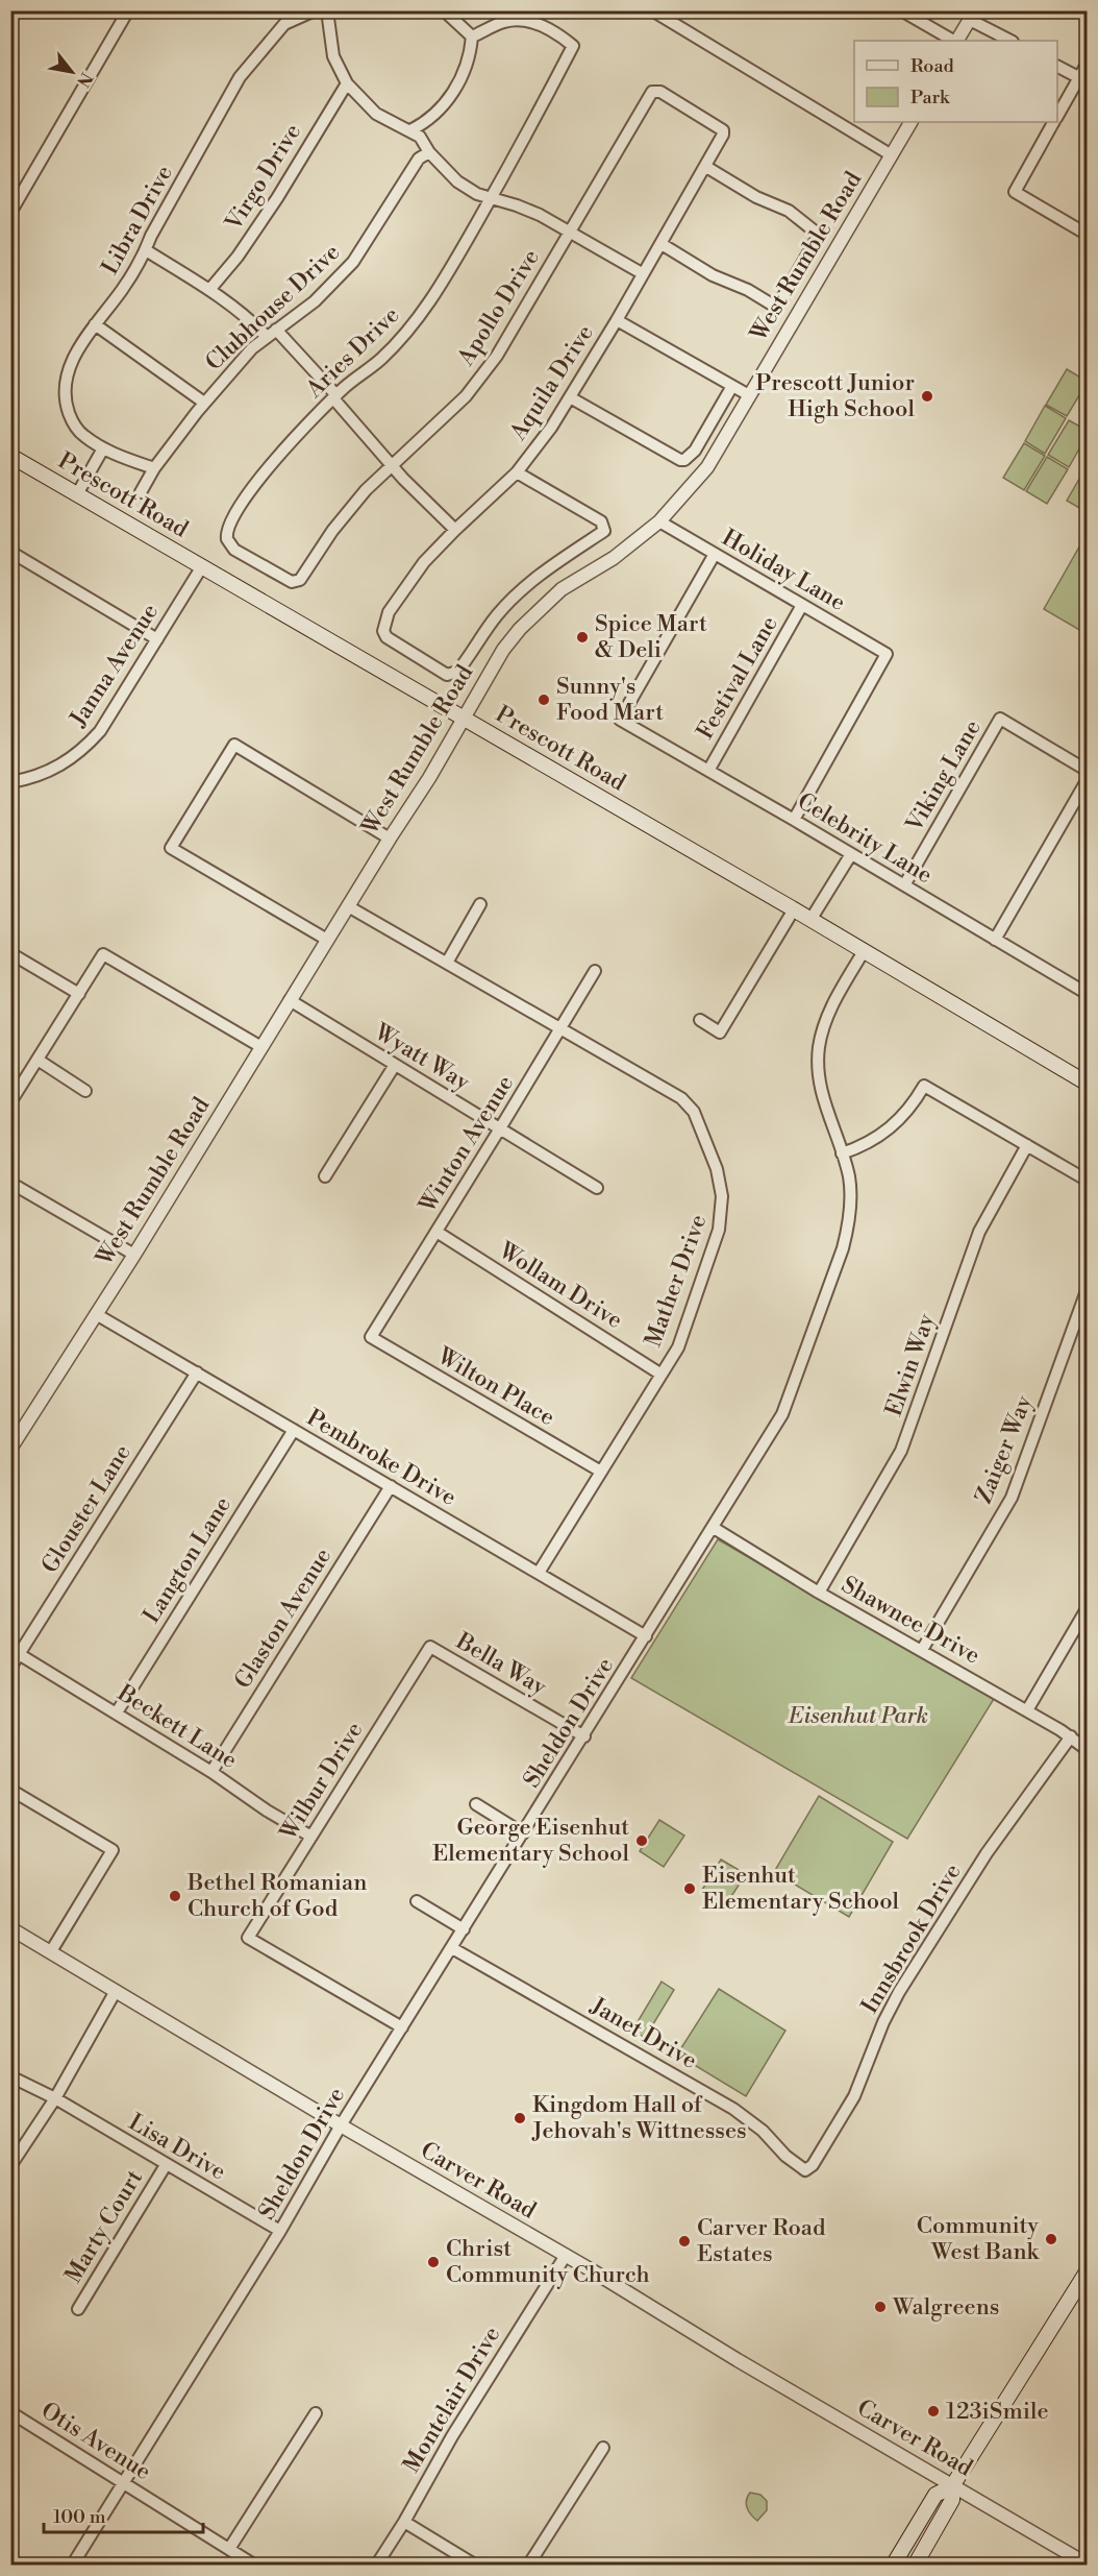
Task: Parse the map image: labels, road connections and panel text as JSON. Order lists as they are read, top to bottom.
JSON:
{
  "streets": {
    "main road": ["Prescott Road"],
    "street": [
      "Virgo Drive",
      "Libra Drive",
      "West Rumble Road",
      "Clubhouse Drive",
      "Apollo Drive",
      "Aries Drive",
      "Aquila Drive",
      "Holiday Lane",
      "Janna Avenue",
      "Festival Lane",
      "Viking Lane",
      "Celebrity Lane",
      "Wyatt Way",
      "Winton Avenue",
      "Mather Drive",
      "Wollam Drive",
      "Elwin Way",
      "Wilton Place",
      "Zaiger Way",
      "Pembroke Drive",
      "Glouster Lane",
      "Langton Lane",
      "Glaston Avenue",
      "Shawnee Drive",
      "Bella Way",
      "Sheldon Drive",
      "Beckett Lane",
      "Wilbur Drive",
      "Innsbrook Drive",
      "Janet Drive",
      "Lisa Drive",
      "Carver Road",
      "Marty Court",
      "Montclair Drive",
      "Otis Avenue"
    ]
  },
  "crossings": [
    ["Libra Drive", "Clubhouse Drive"],
    ["West Rumble Road", "Prescott Road"],
    ["West Rumble Road", "Holiday Lane"],
    ["West Rumble Road", "Wyatt Way"],
    ["West Rumble Road", "Mather Drive"],
    ["West Rumble Road", "Pembroke Drive"],
    ["Apollo Drive", "Aries Drive"],
    ["Apollo Drive", "Aquila Drive"],
    ["Prescott Road", "Janna Avenue"],
    ["Prescott Road", "Sheldon Drive"],
    ["Holiday Lane", "Festival Lane"],
    ["Holiday Lane", "Celebrity Lane"],
    ["Festival Lane", "Celebrity Lane"],
    ["Viking Lane", "Celebrity Lane"],
    ["Wyatt Way", "Winton Avenue"],
    ["Winton Avenue", "Mather Drive"],
    ["Winton Avenue", "Wollam Drive"],
    ["Winton Avenue", "Wilton Place"],
    ["Mather Drive", "Wollam Drive"],
    ["Mather Drive", "Wilton Place"],
    ["Mather Drive", "Pembroke Drive"],
    ["Elwin Way", "Shawnee Drive"],
    ["Zaiger Way", "Shawnee Drive"],
    ["Pembroke Drive", "Glouster Lane"],
    ["Pembroke Drive", "Langton Lane"],
    ["Pembroke Drive", "Glaston Avenue"],
    ["Pembroke Drive", "Sheldon Drive"],
    ["Glouster Lane", "Beckett Lane"],
    ["Langton Lane", "Beckett Lane"],
    ["Glaston Avenue", "Beckett Lane"],
    ["Shawnee Drive", "Sheldon Drive"],
    ["Shawnee Drive", "Innsbrook Drive"],
    ["Bella Way", "Sheldon Drive"],
    ["Bella Way", "Wilbur Drive"],
    ["Sheldon Drive", "Wilbur Drive"],
    ["Sheldon Drive", "Janet Drive"],
    ["Sheldon Drive", "Lisa Drive"],
    ["Sheldon Drive", "Carver Road"],
    ["Sheldon Drive", "Otis Avenue"],
    ["Beckett Lane", "Wilbur Drive"],
    ["Innsbrook Drive", "Janet Drive"],
    ["Lisa Drive", "Marty Court"],
    ["Carver Road", "Montclair Drive"]
  ],
  "parks": ["Eisenhut Park"],
  "places": [
    "Prescott Junior High School",
    "Spice Mart & Deli",
    "Sunny's Food Mart",
    "George Eisenhut Elementary School",
    "Eisenhut Elementary School",
    "Bethel Romanian Church of God",
    "Kingdom Hall of Jehovah's Wittnesses",
    "Community West Bank",
    "Carver Road Estates",
    "Christ Community Church",
    "Walgreens",
    "123iSmile"
  ],
  "legend": ["Road", "Park"],
  "scale_bar": "100 m",
  "north": "bottom right"
}
